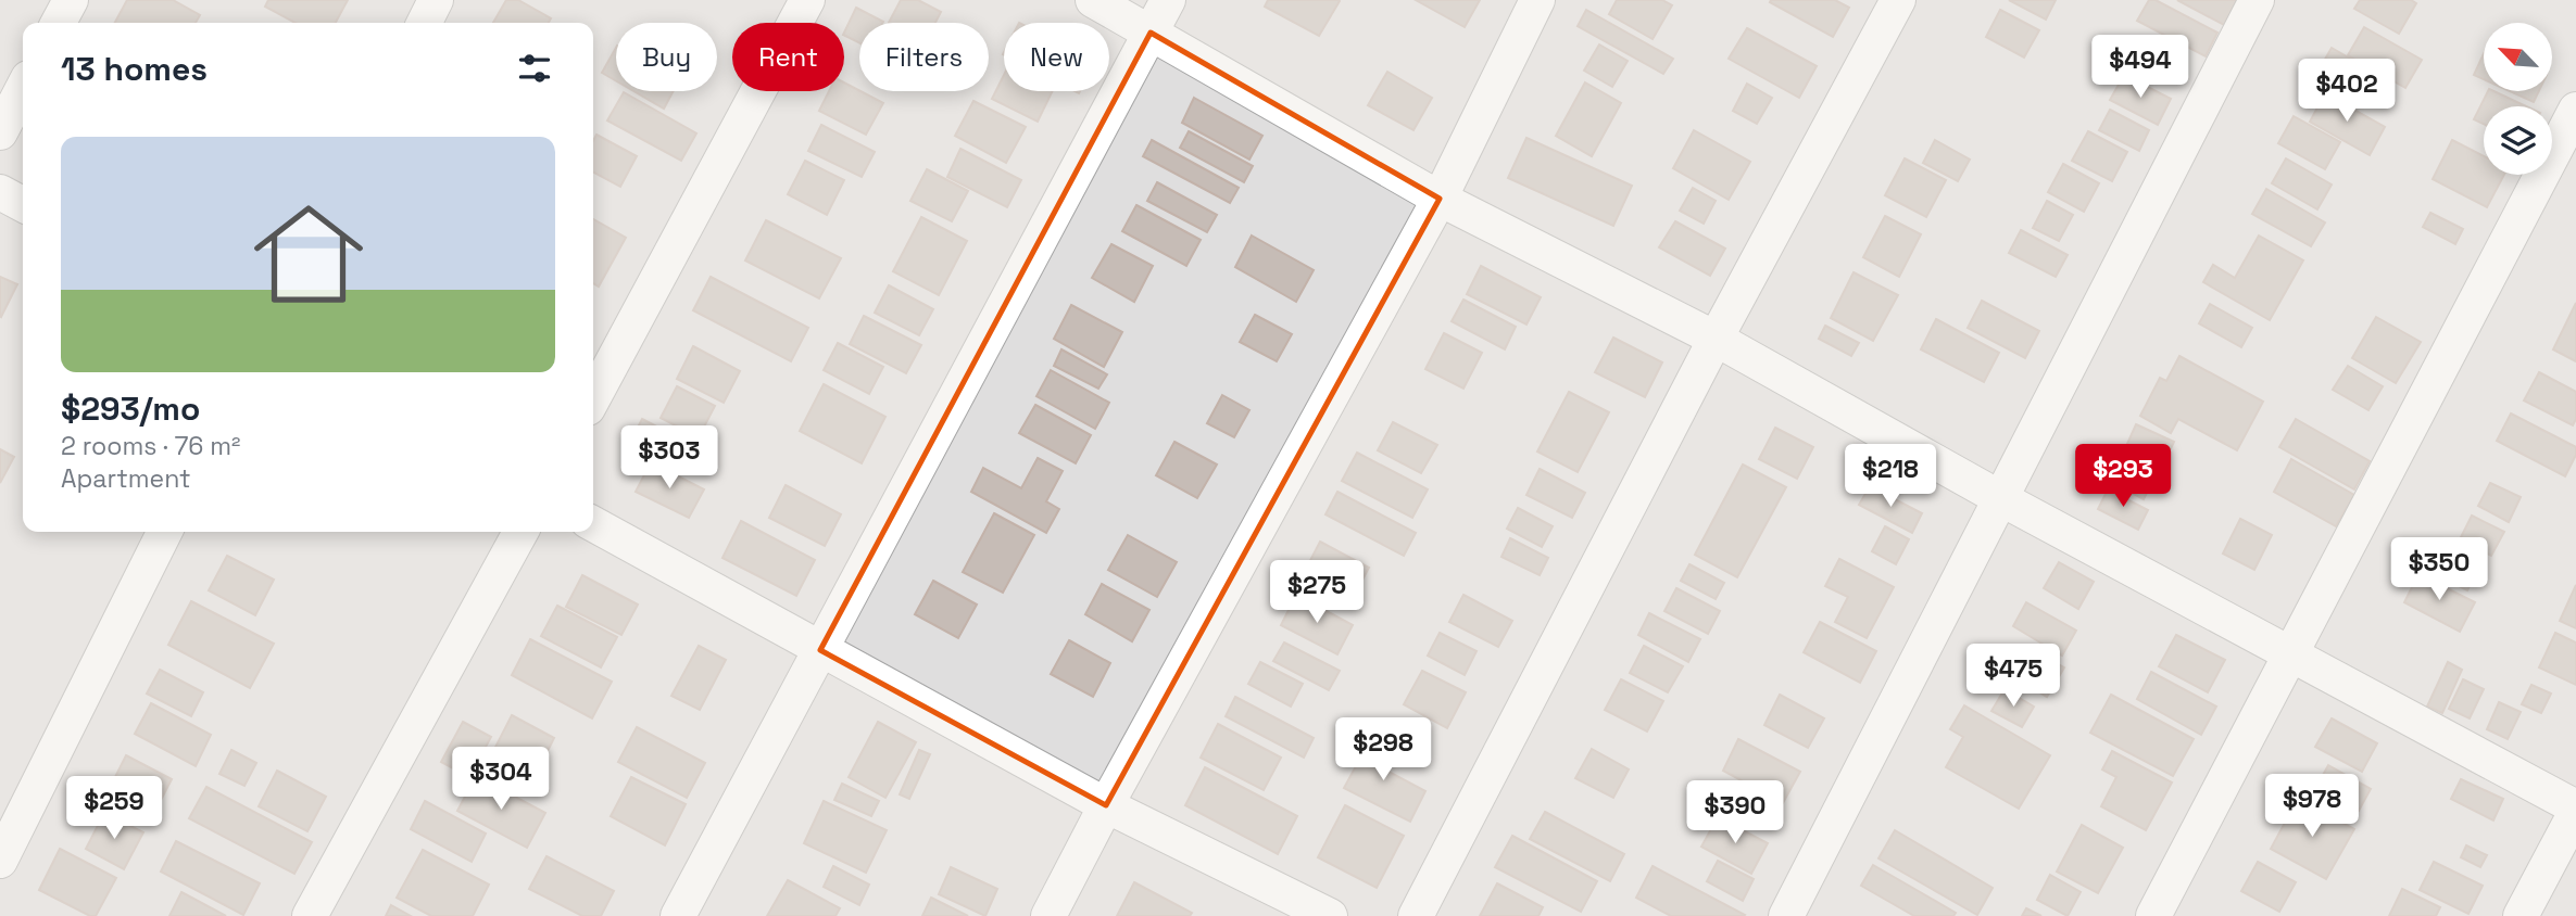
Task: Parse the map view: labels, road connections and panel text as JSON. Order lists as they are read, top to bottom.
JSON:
{
  "north": "top left",
  "page": {
    "chip": [
      "Buy",
      "Rent",
      "Filters",
      "New"
    ],
    "heading": "13 homes",
    "price": [
      "$494",
      "$402",
      "$303",
      "$218",
      "$293",
      "$350",
      "$275",
      "$475",
      "$298",
      "$304",
      "$978",
      "$259",
      "$390"
    ],
    "list": [
      {
        "name": "$293/mo",
        "note": "2 rooms · 76 m² · Apartment"
      }
    ]
  }
}
